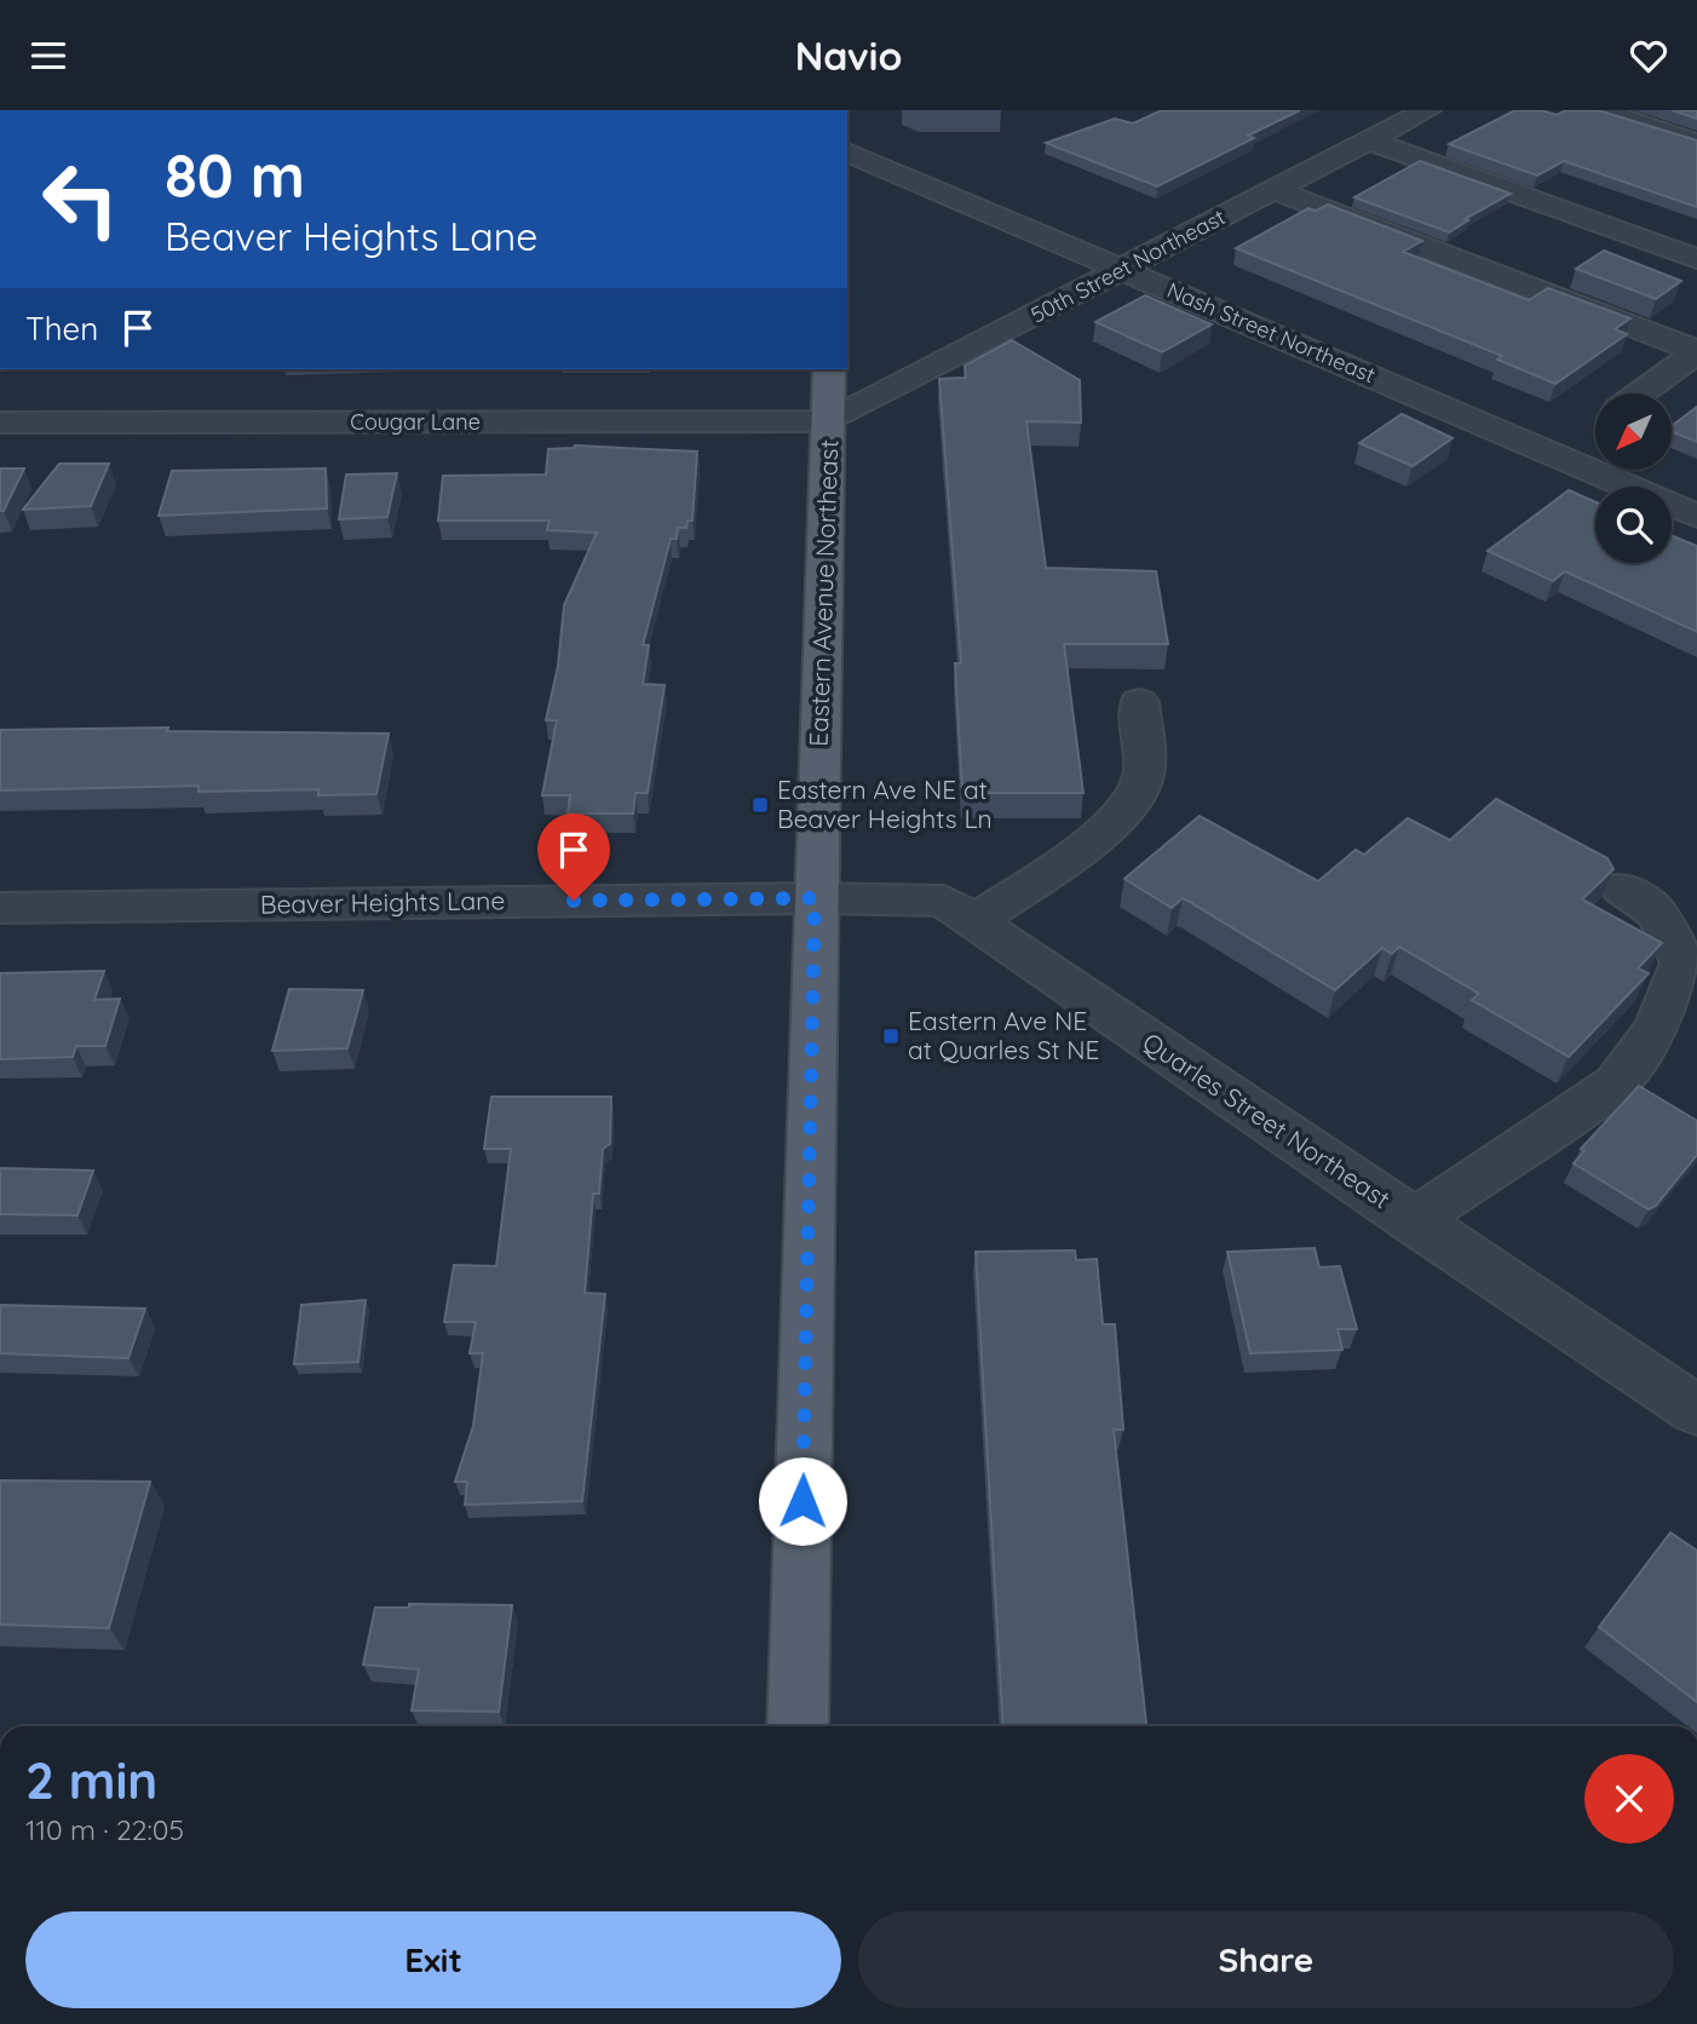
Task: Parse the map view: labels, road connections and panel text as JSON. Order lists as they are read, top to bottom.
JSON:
{
  "streets": {
    "main road": ["Eastern Avenue Northeast"],
    "street": [
      "50th Street Northeast",
      "Nash Street Northeast",
      "Cougar Lane",
      "Beaver Heights Lane",
      "Quarles Street Northeast"
    ]
  },
  "crossings": [
    ["50th Street Northeast", "Nash Street Northeast"],
    ["50th Street Northeast", "Cougar Lane"],
    ["50th Street Northeast", "Eastern Avenue Northeast"],
    ["Cougar Lane", "Eastern Avenue Northeast"],
    ["Eastern Avenue Northeast", "Beaver Heights Lane"],
    ["Eastern Avenue Northeast", "Quarles Street Northeast"],
    ["Beaver Heights Lane", "Quarles Street Northeast"]
  ],
  "places": {
    "transit": ["Eastern Ave NE at Beaver Heights Ln", "Eastern Ave NE at Quarles St NE"]
  },
  "north": "bottom left",
  "page": {
    "header": "Navio",
    "turn": ["80 m", "Beaver Heights Lane"],
    "then": "Then",
    "heading": ["2 min", "110 m · 22:05"],
    "buttons": ["Exit", "Share"]
  }
}
